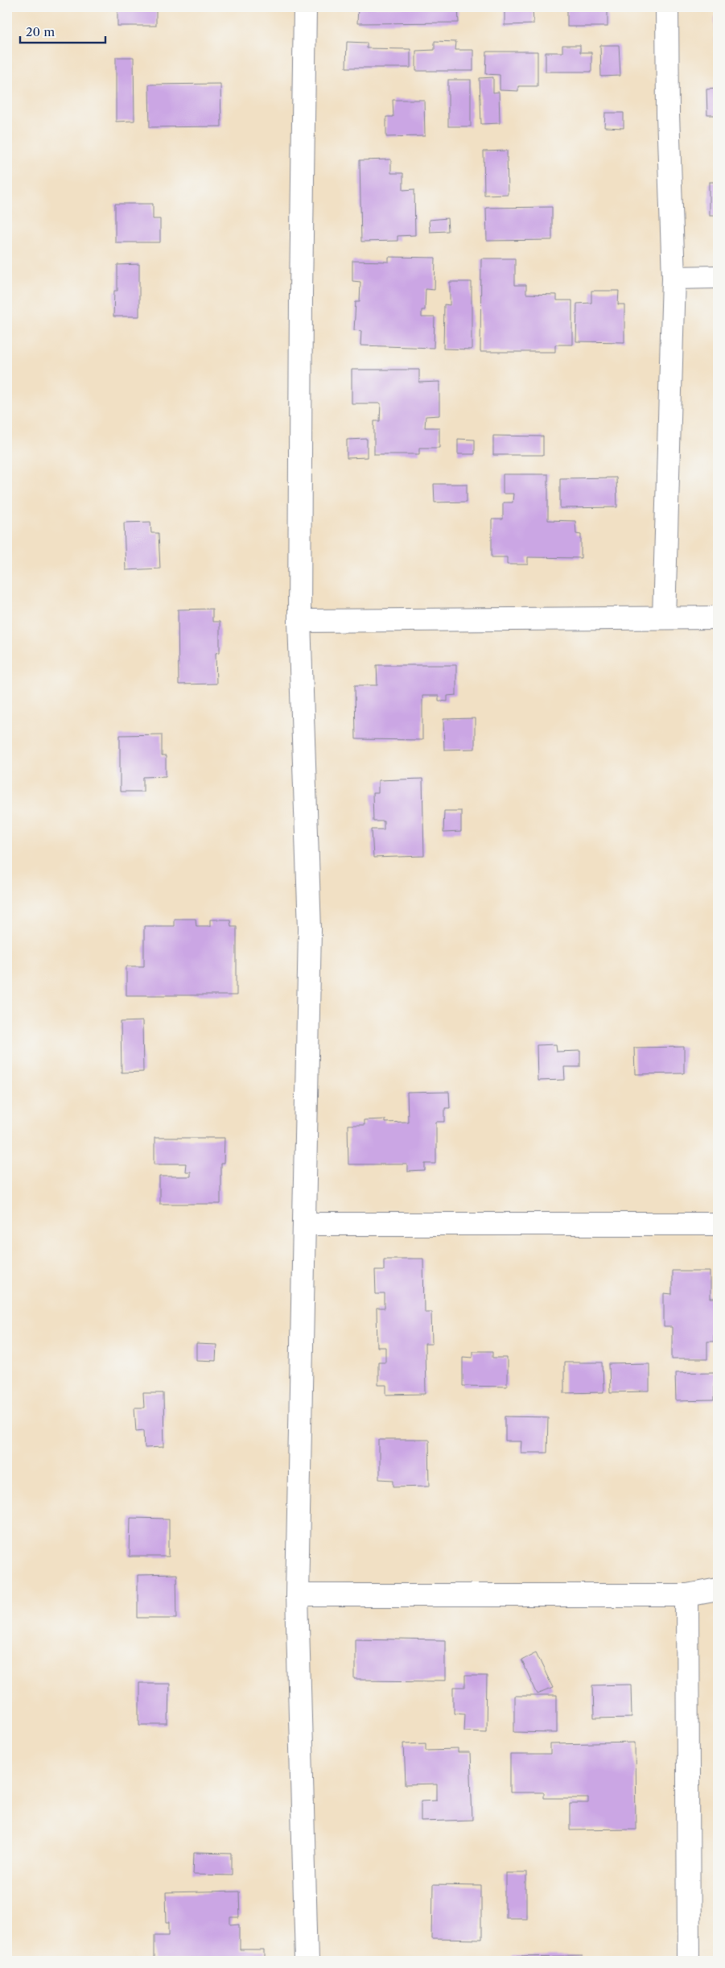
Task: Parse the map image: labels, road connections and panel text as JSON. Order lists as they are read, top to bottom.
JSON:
{
  "scale_bar": "20 m"
}
